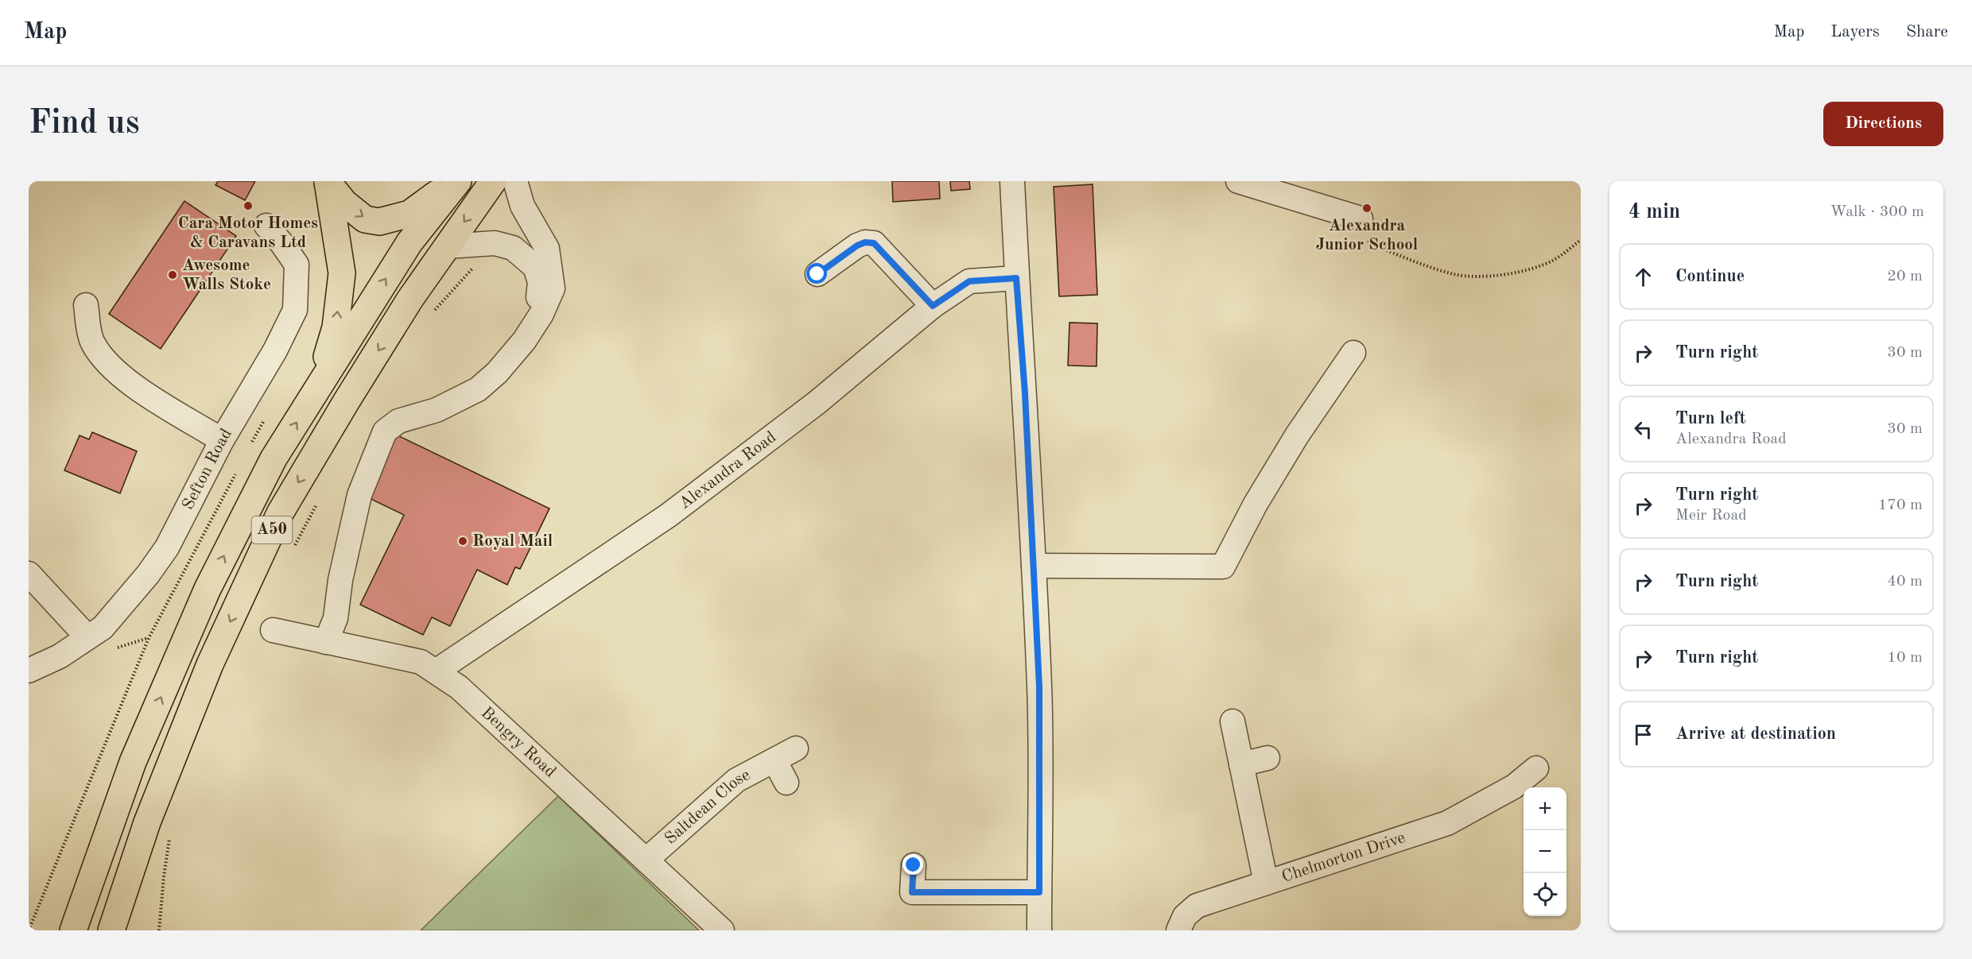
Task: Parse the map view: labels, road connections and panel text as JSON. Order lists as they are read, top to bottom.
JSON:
{
  "streets": {
    "highway": ["A50"],
    "street": [
      "Sefton Road",
      "Alexandra Road",
      "Bengry Road",
      "Saltdean Close",
      "Chelmorton Drive"
    ]
  },
  "crossings": [
    ["Alexandra Road", "Bengry Road"],
    ["Bengry Road", "Saltdean Close"]
  ],
  "places": [
    "Cara Motor Homes & Caravans Ltd",
    "Alexandra Junior School",
    "Awesome Walls Stoke",
    "Royal Mail"
  ],
  "page": {
    "header": "Map",
    "nav": ["Map", "Layers", "Share"],
    "buttons": "Directions",
    "title": "Find us",
    "heading": ["4 min", "Walk · 300 m"],
    "list": [
      ["Continue", "20 m"],
      ["Turn right", "30 m"],
      ["Turn left", "Alexandra Road", "30 m"],
      ["Turn right", "Meir Road", "170 m"],
      ["Turn right", "40 m"],
      ["Turn right", "10 m"],
      "Arrive at destination"
    ],
    "map_buttons": ["+", "−"]
  }
}
